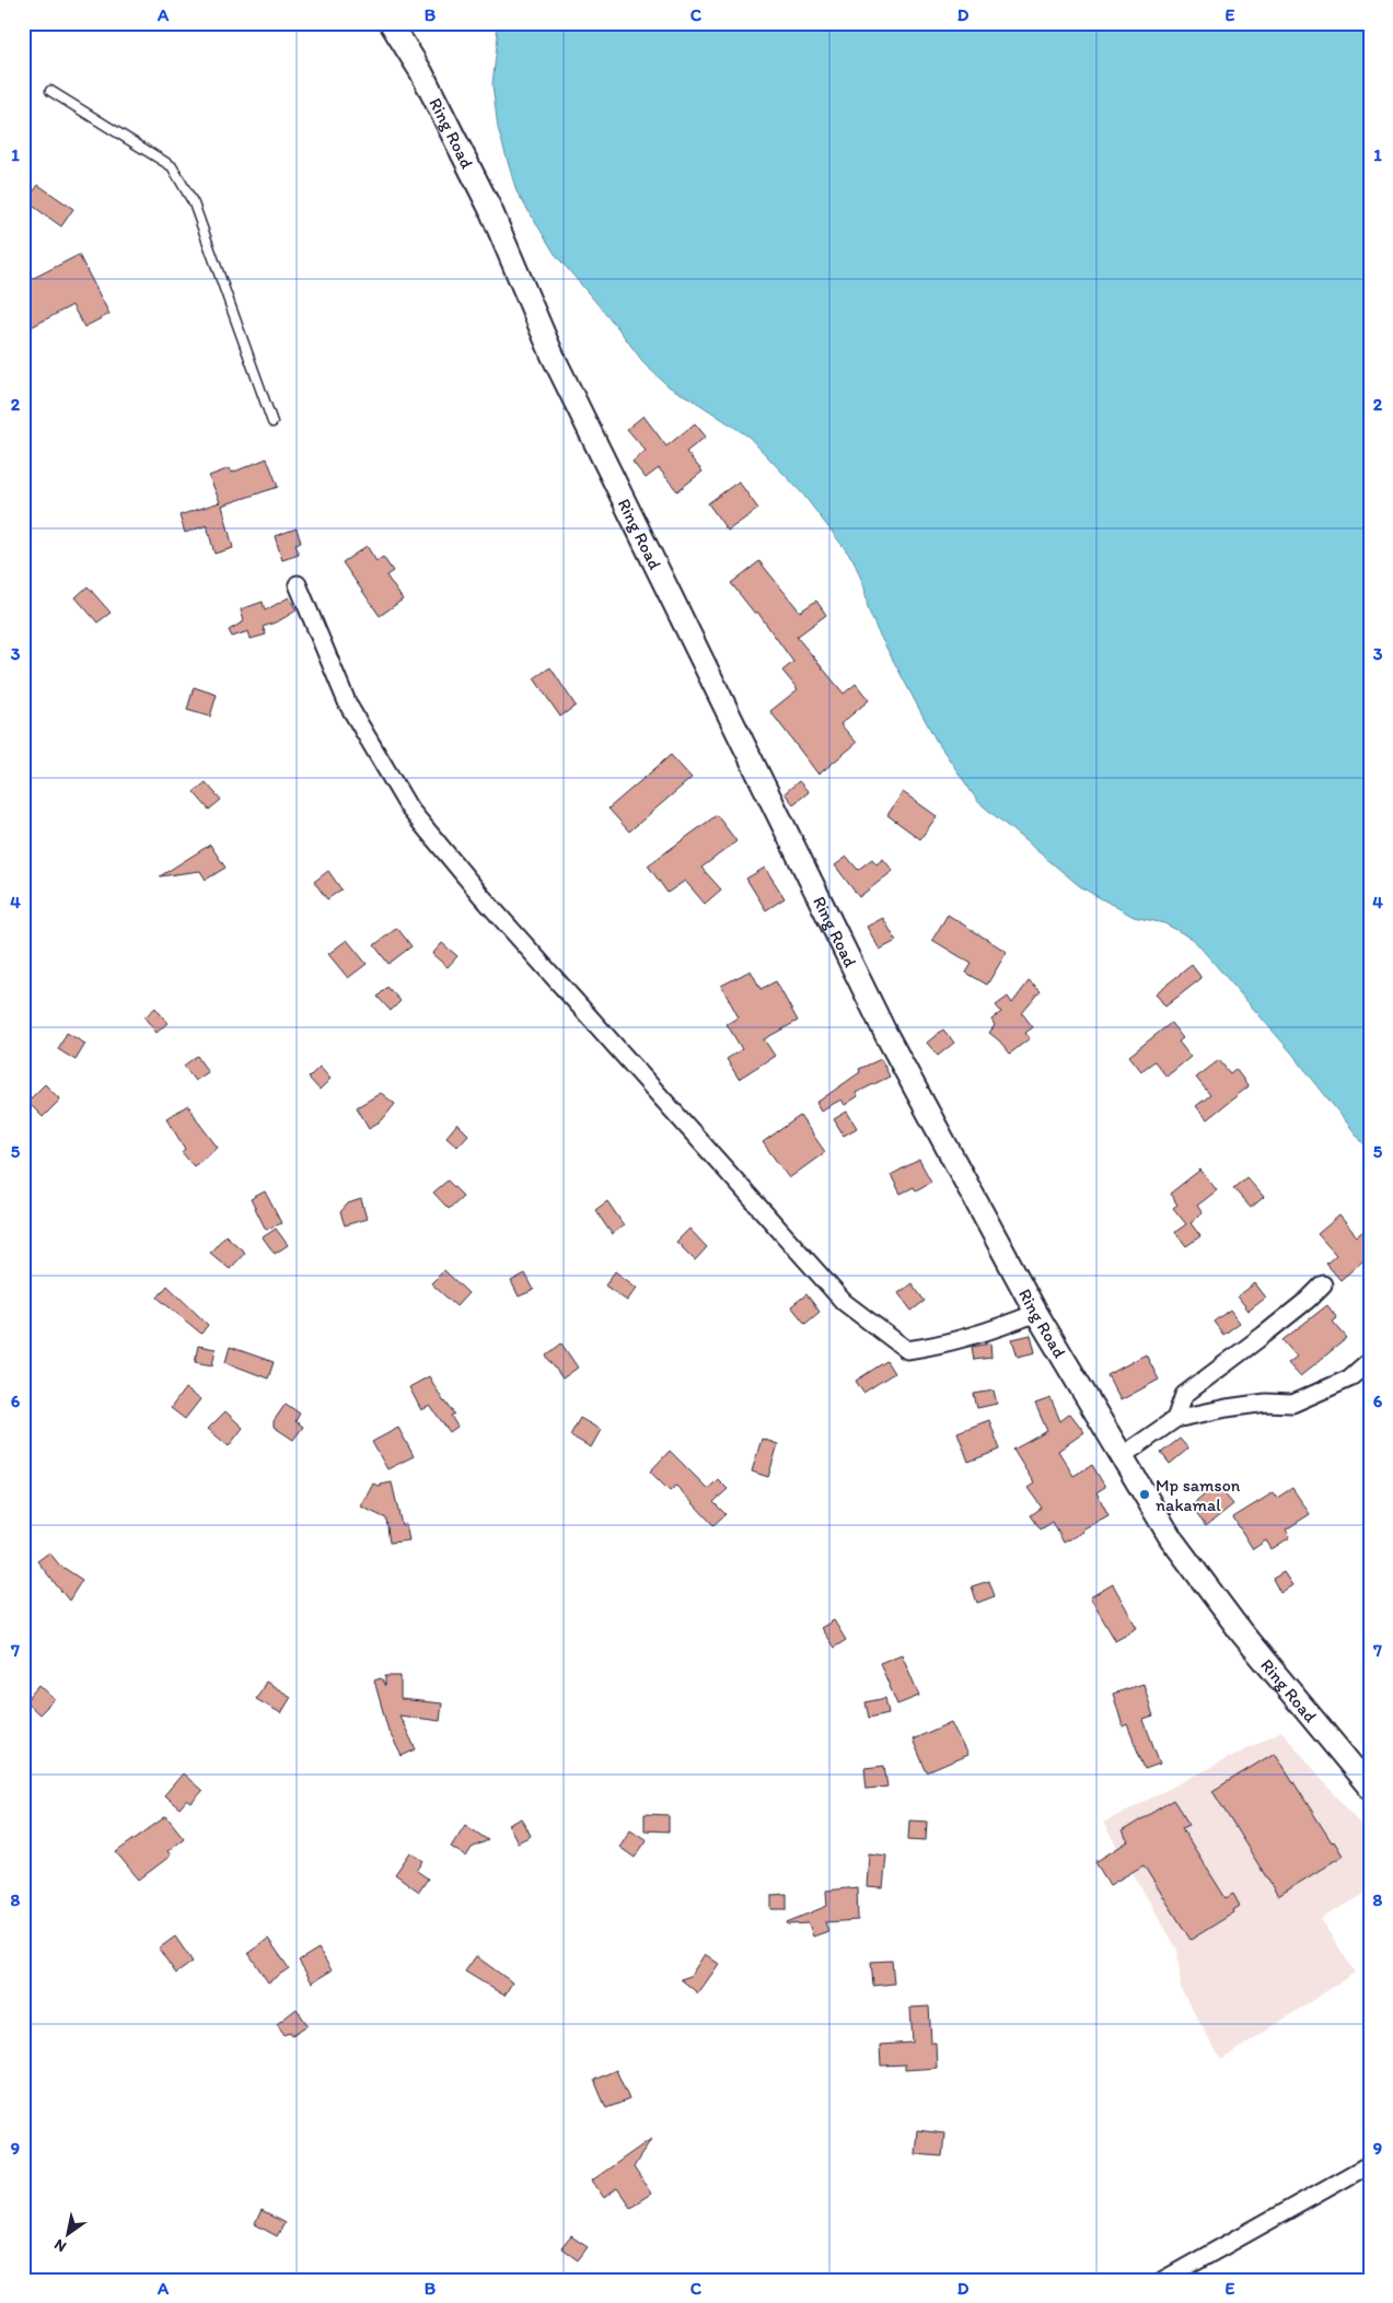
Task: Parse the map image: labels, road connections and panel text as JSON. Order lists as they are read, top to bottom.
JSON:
{
  "streets": {
    "main road": ["Ring Road"]
  },
  "places": ["Mp samson nakamal"],
  "north": "bottom left",
  "grid": {
    "columns": [
      "A",
      "B",
      "C",
      "D",
      "E"
    ],
    "rows": [
      "1",
      "2",
      "3",
      "4",
      "5",
      "6",
      "7",
      "8",
      "9"
    ]
  }
}
